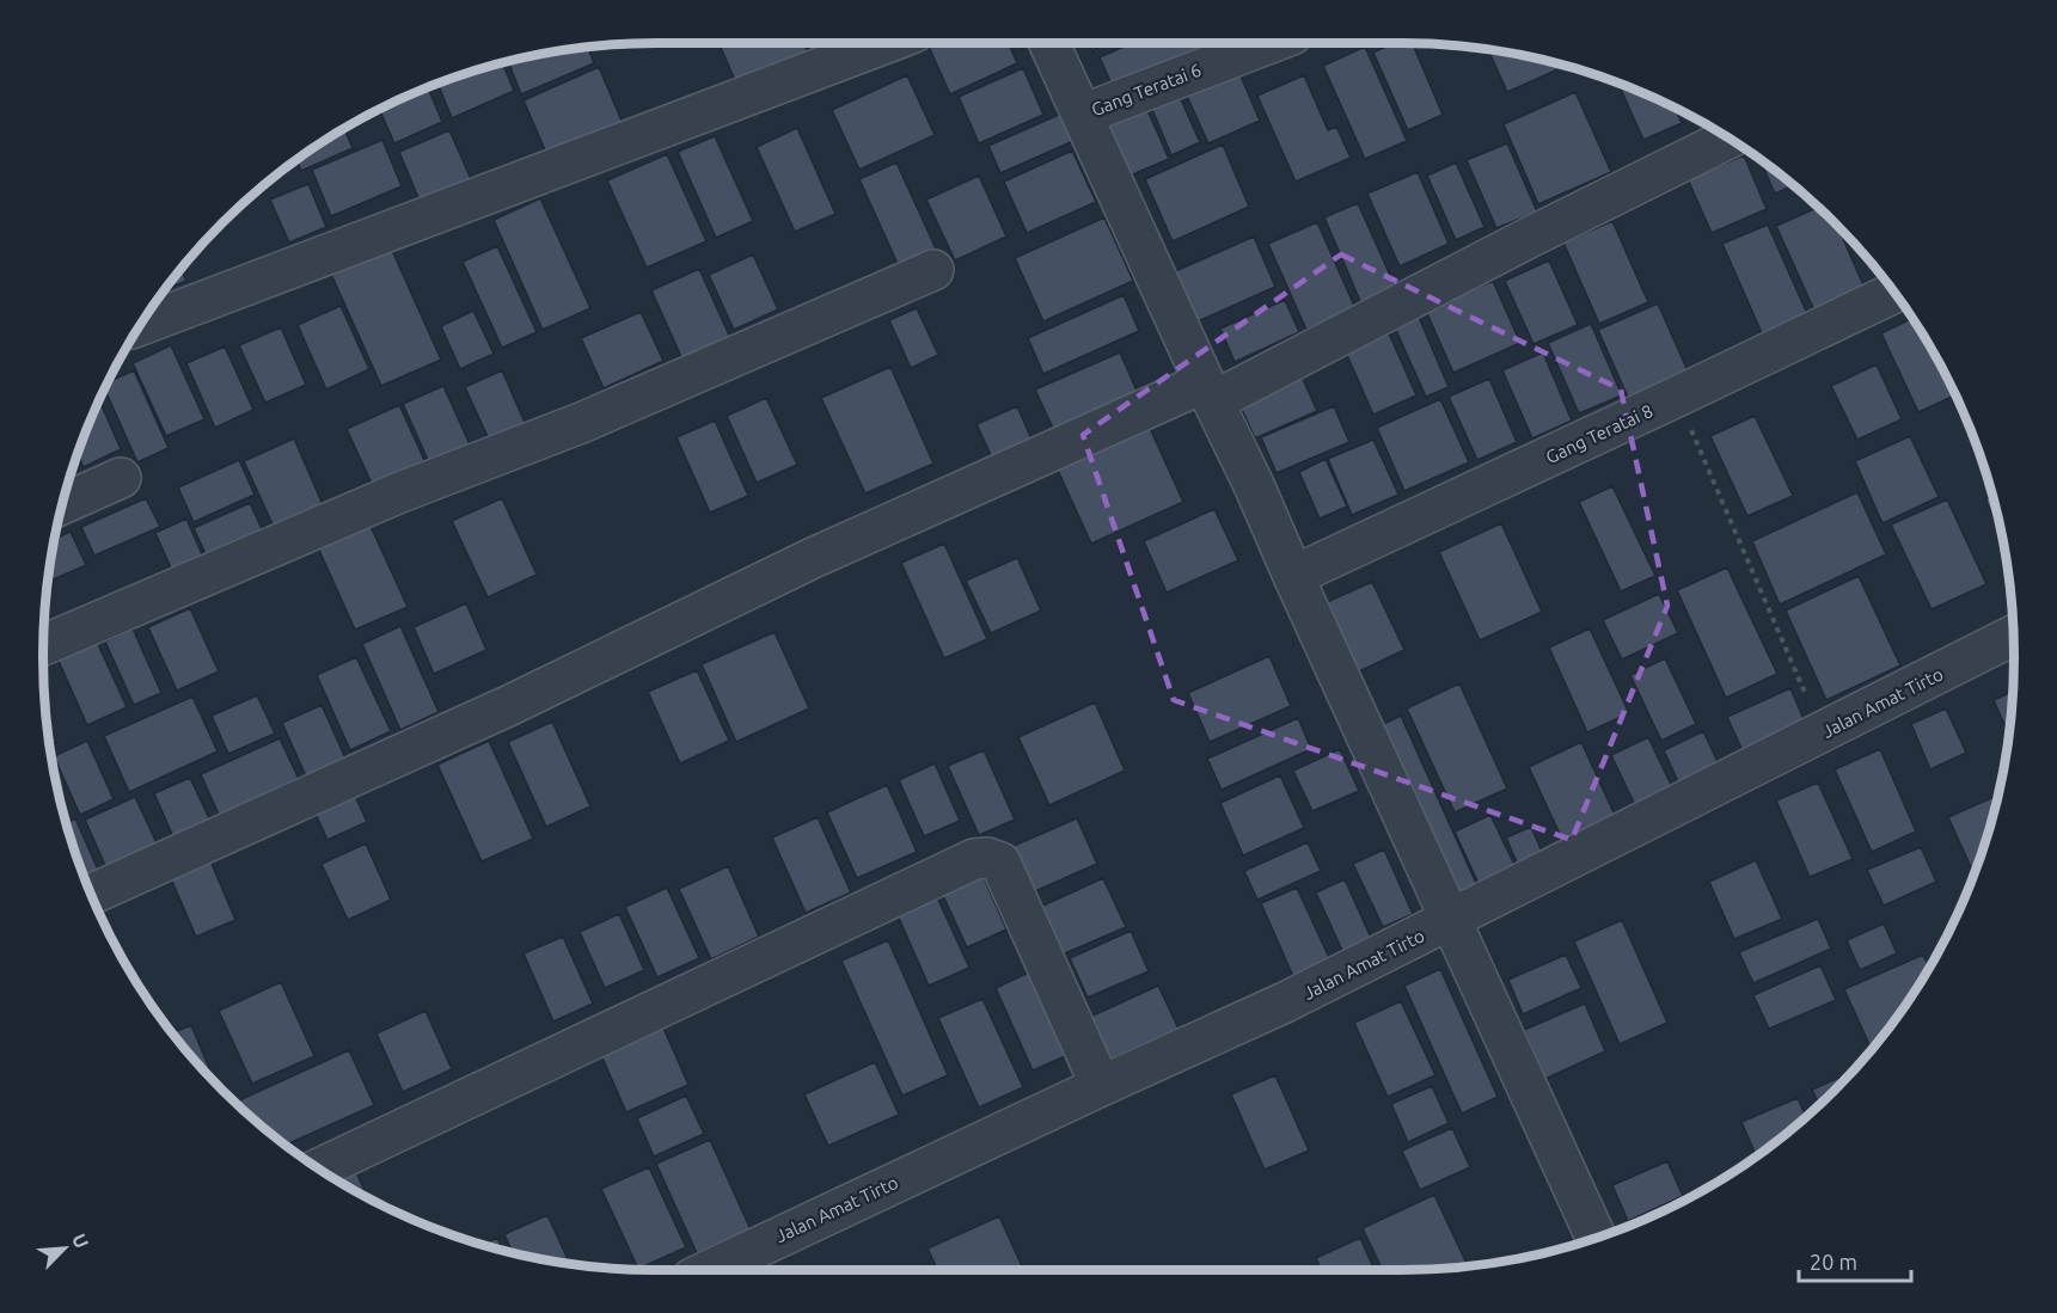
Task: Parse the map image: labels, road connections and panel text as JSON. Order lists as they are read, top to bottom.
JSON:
{
  "streets": {
    "street": ["Gang Teratai 6", "Gang Teratai 8", "Jalan Amat Tirto"]
  },
  "scale_bar": "20 m",
  "north": "top right"
}
